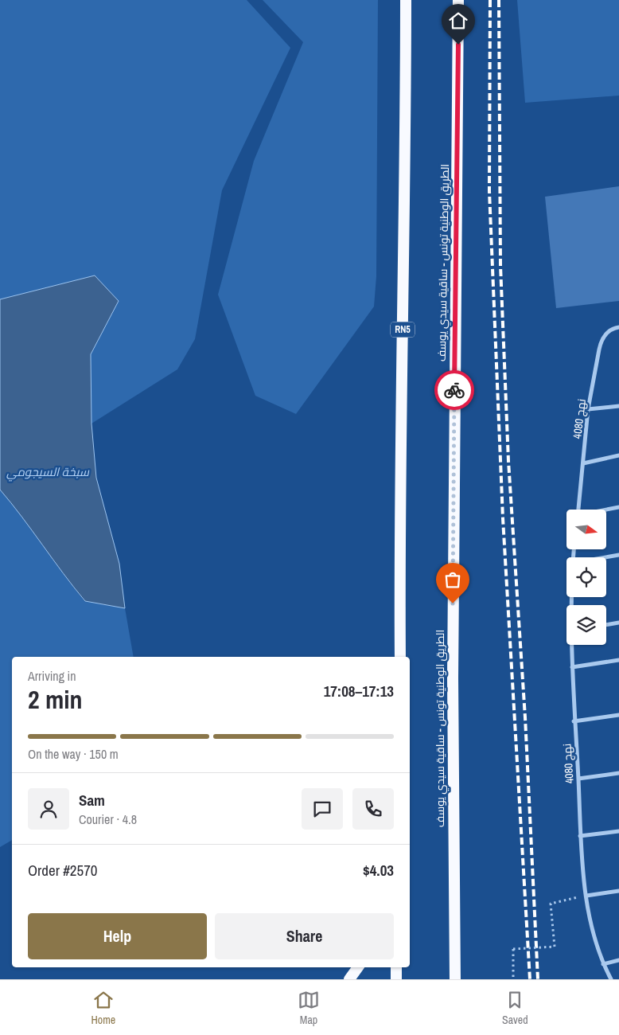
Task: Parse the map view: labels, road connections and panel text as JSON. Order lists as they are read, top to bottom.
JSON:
{
  "streets": {
    "highway": ["الطريق الوطنية تونس - ساقية سيدي يوسف", "RN5"],
    "street": ["نهج 4080"]
  },
  "water": ["سبخة السيجومي"],
  "north": "right",
  "page": {
    "heading": ["2 min", "Arriving in", "17:08–17:13"],
    "panel": [
      "Sam",
      "Courier · 4.8",
      "Order #2570",
      "$4.03"
    ],
    "bar": "On the way · 150 m",
    "buttons": ["Help", "Share"],
    "tabs": ["Home", "Map", "Saved"]
  }
}
